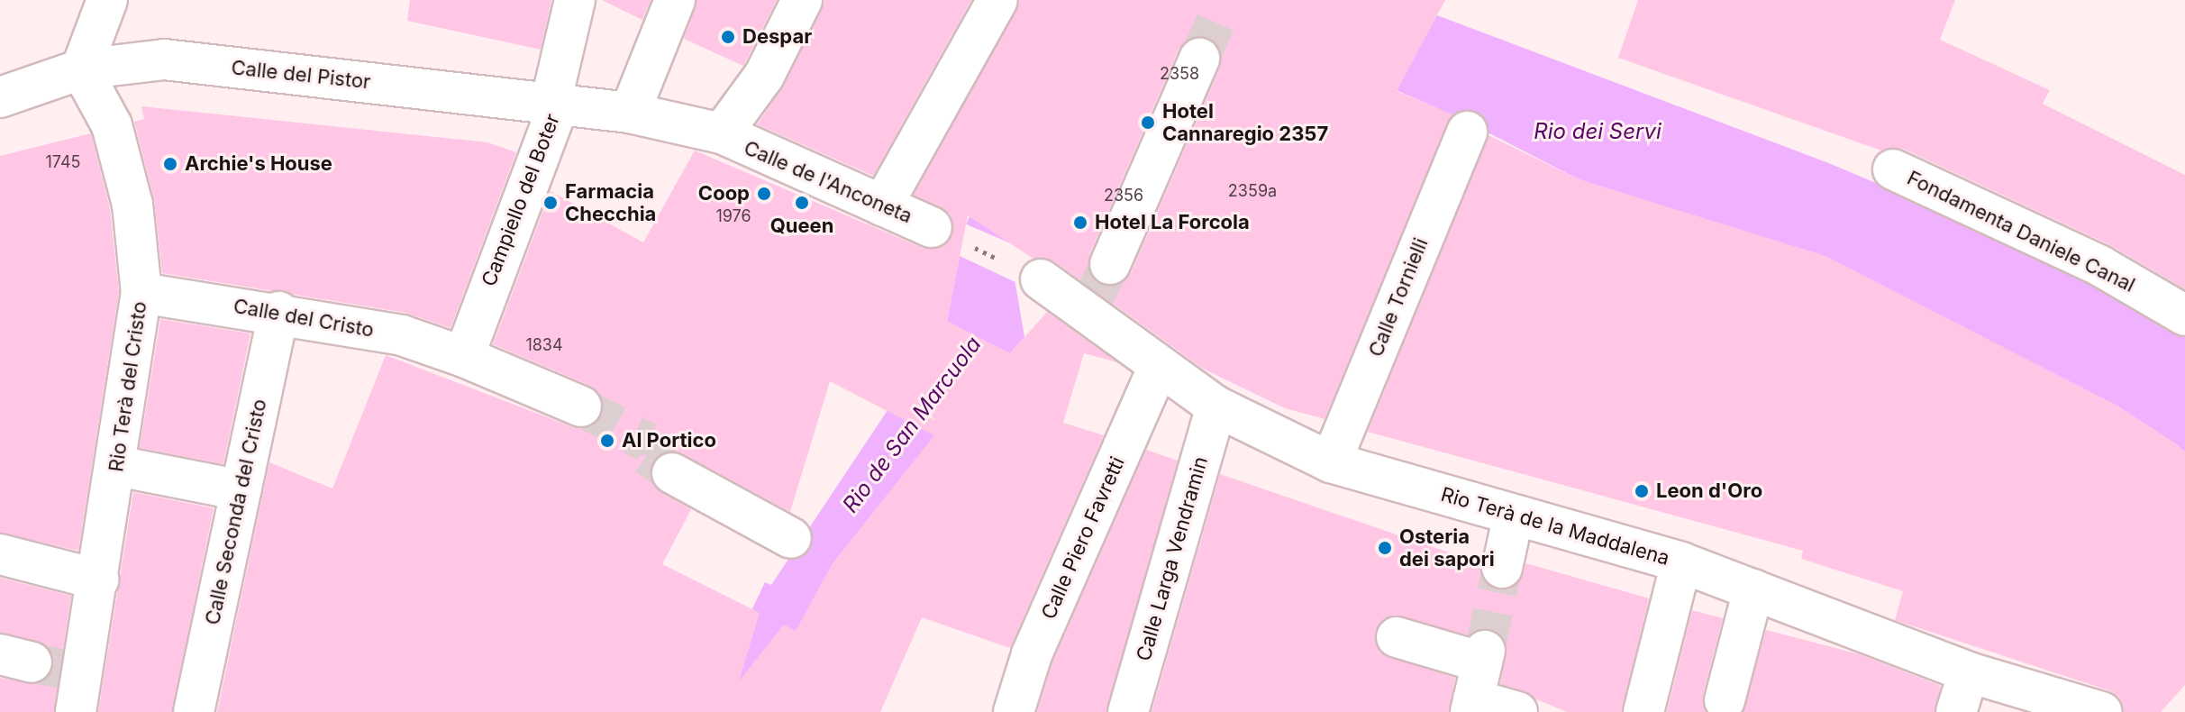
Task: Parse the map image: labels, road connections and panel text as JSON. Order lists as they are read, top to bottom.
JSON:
{
  "streets": {
    "street": [
      "Calle del Pistor",
      "Calle de l'Anconeta",
      "Campiello del Boter",
      "Fondamenta Daniele Canal",
      "Calle Tornielli",
      "Calle del Cristo",
      "Rio Terà del Cristo",
      "Calle Seconda del Cristo",
      "Rio Terà de la Maddalena",
      "Calle Piero Favretti",
      "Calle Larga Vendramin"
    ]
  },
  "crossings": [
    ["Calle del Pistor", "Calle de l'Anconeta"],
    ["Calle del Pistor", "Campiello del Boter"],
    ["Calle del Pistor", "Rio Terà del Cristo"],
    ["Campiello del Boter", "Calle del Cristo"],
    ["Calle Tornielli", "Rio Terà de la Maddalena"],
    ["Calle del Cristo", "Rio Terà del Cristo"],
    ["Calle del Cristo", "Calle Seconda del Cristo"],
    ["Rio Terà de la Maddalena", "Calle Piero Favretti"],
    ["Rio Terà de la Maddalena", "Calle Larga Vendramin"]
  ],
  "water": ["Rio dei Servi", "Rio de San Marcuola"],
  "places": [
    "Despar",
    "Hotel Cannaregio 2357",
    "Archie's House",
    "Coop",
    "Farmacia Checchia",
    "Queen",
    "Hotel La Forcola",
    "Al Portico",
    "Leon d'Oro",
    "Osteria dei sapori"
  ],
  "house_numbers": [
    "2358",
    "1745",
    "2359a",
    "2356",
    "1976",
    "1834"
  ]
}
